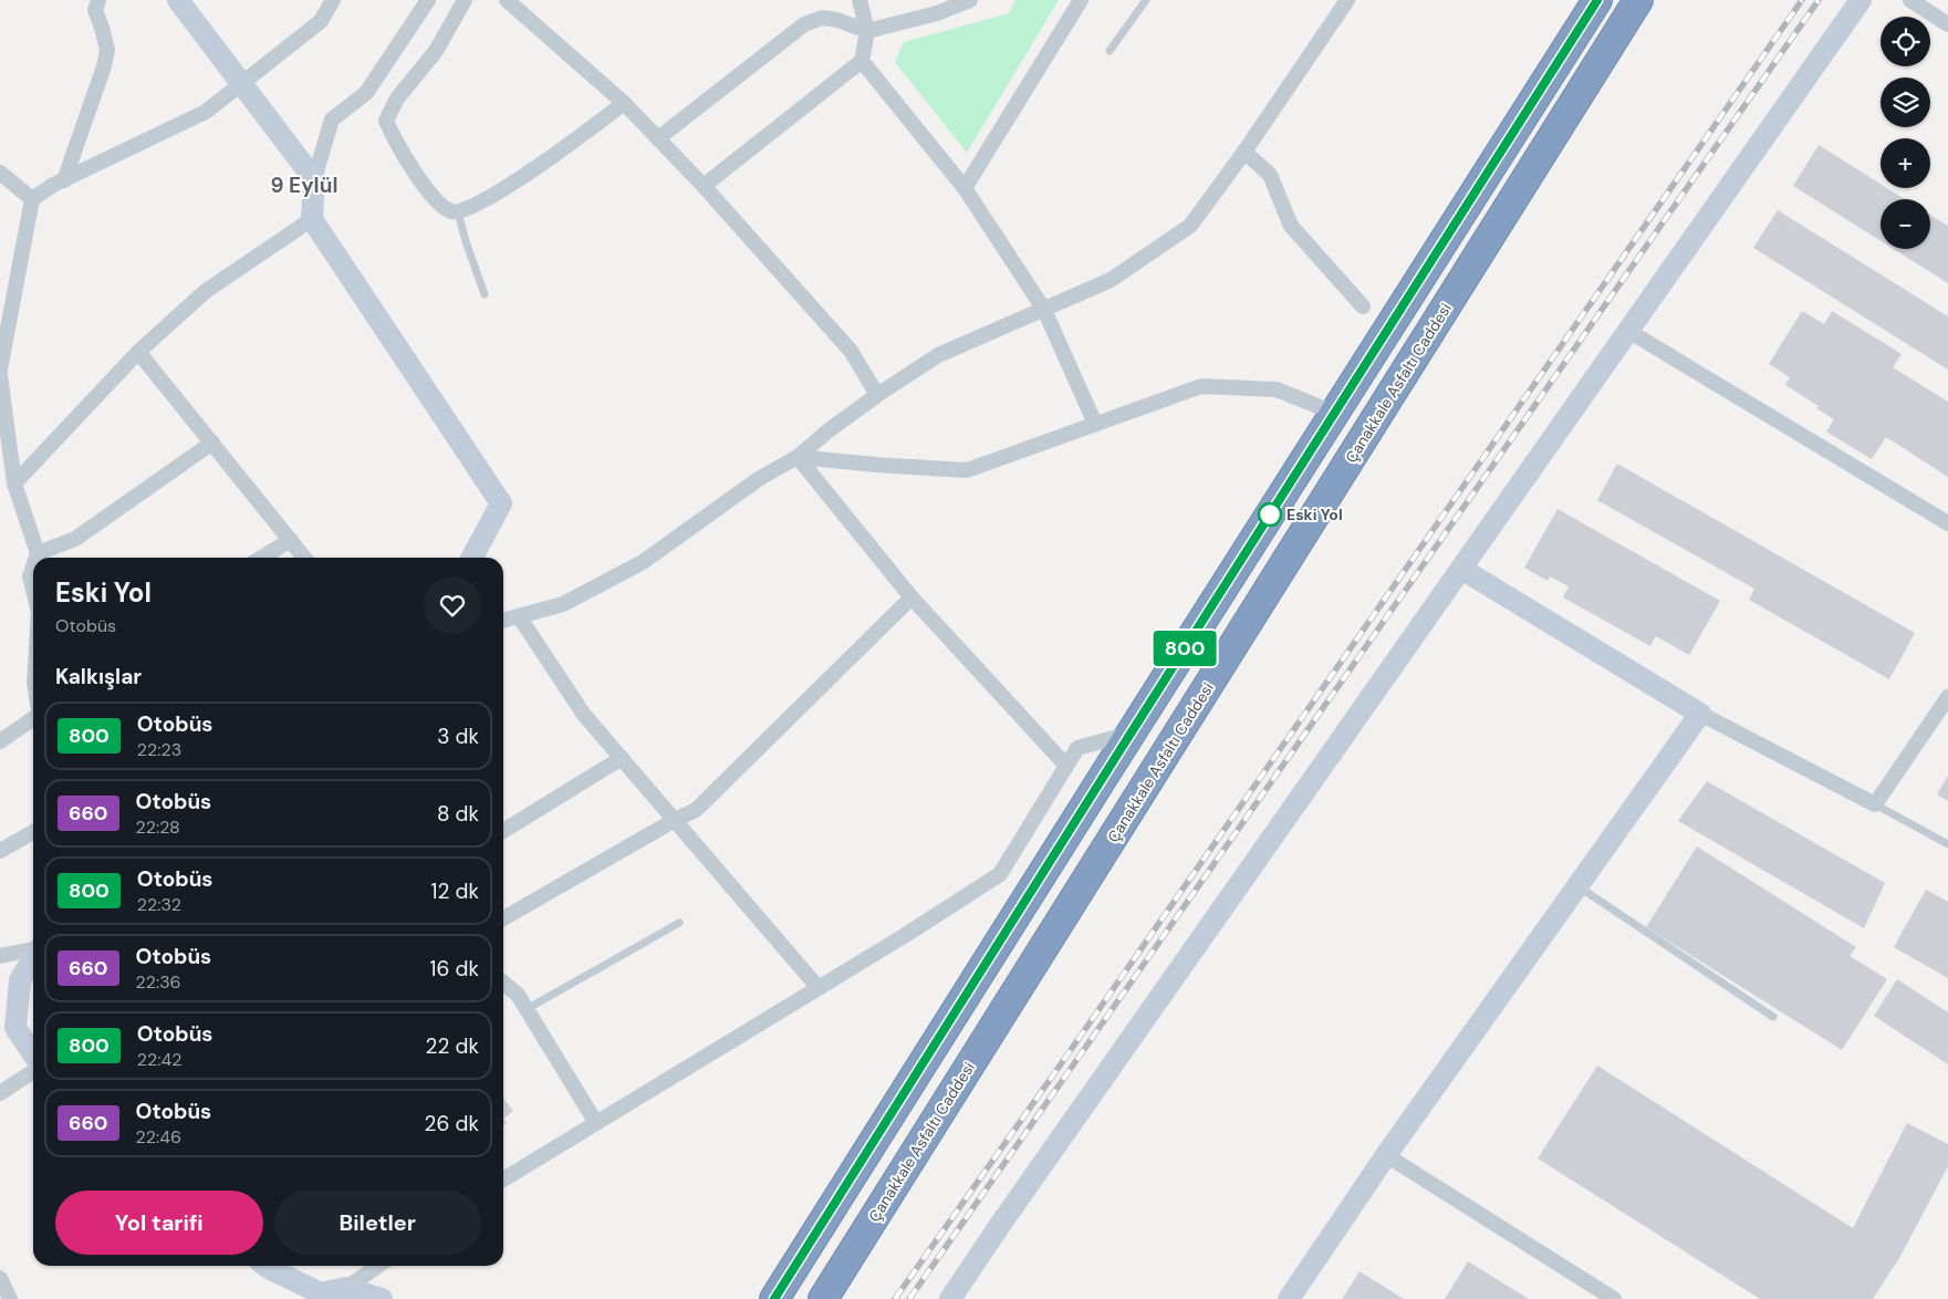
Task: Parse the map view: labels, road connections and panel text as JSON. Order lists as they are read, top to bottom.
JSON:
{
  "streets": {
    "highway": ["Çanakkale Asfaltı Caddesi"]
  },
  "districts": ["9 Eylül"],
  "places": ["Eski Yol"],
  "lines": ["bus line 800"],
  "page": {
    "on_map": "800",
    "map_buttons": ["+", "−"],
    "heading": [
      ["Eski Yol", "Otobüs"],
      "Kalkışlar"
    ],
    "list": [
      {
        "mark": "800",
        "name": "Otobüs",
        "note": "22:23",
        "value": "3 dk"
      },
      {
        "mark": "660",
        "name": "Otobüs",
        "note": "22:28",
        "value": "8 dk"
      },
      {
        "mark": "800",
        "name": "Otobüs",
        "note": "22:32",
        "value": "12 dk"
      },
      {
        "mark": "660",
        "name": "Otobüs",
        "note": "22:36",
        "value": "16 dk"
      },
      {
        "mark": "800",
        "name": "Otobüs",
        "note": "22:42",
        "value": "22 dk"
      },
      {
        "mark": "660",
        "name": "Otobüs",
        "note": "22:46",
        "value": "26 dk"
      }
    ],
    "buttons": ["Yol tarifi", "Biletler"]
  }
}
